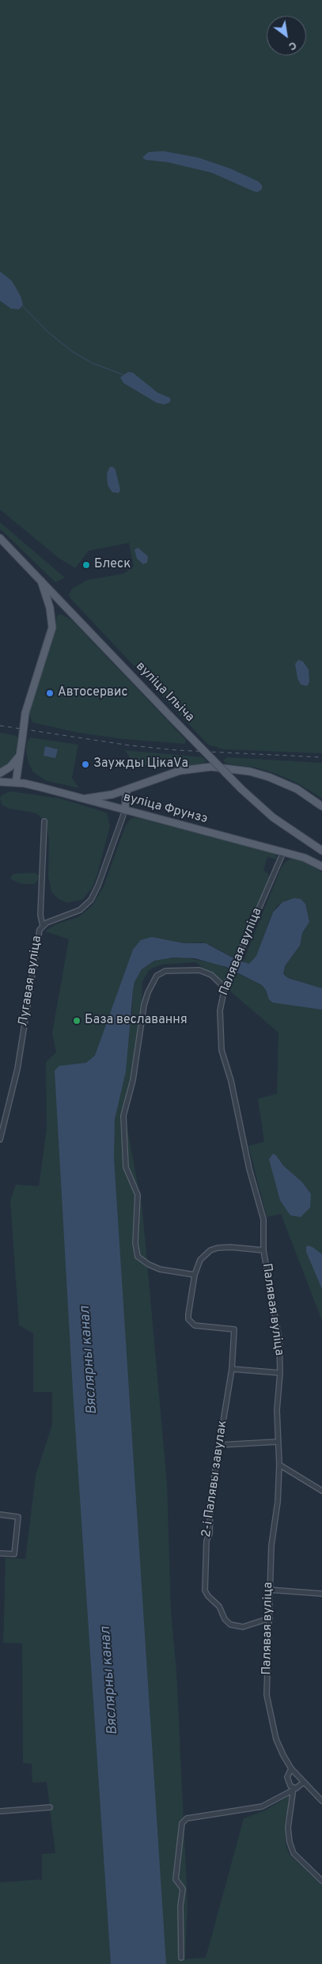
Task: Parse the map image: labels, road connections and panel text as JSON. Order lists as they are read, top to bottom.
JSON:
{
  "streets": {
    "main road": ["вуліца Ільіча", "вуліца Фрунзэ"],
    "street": ["Палявая вуліца", "Лугавая вуліца", "2-і Палявы завулак"]
  },
  "crossings": [
    ["вуліца Фрунзэ", "Палявая вуліца"],
    ["вуліца Фрунзэ", "Лугавая вуліца"],
    ["Палявая вуліца", "2-і Палявы завулак"]
  ],
  "water": ["Вяслярны канал"],
  "places": [
    "Блеск",
    "Автосервис",
    "Заужды ЦікаVа",
    "База веславання"
  ],
  "north": "bottom right"
}
